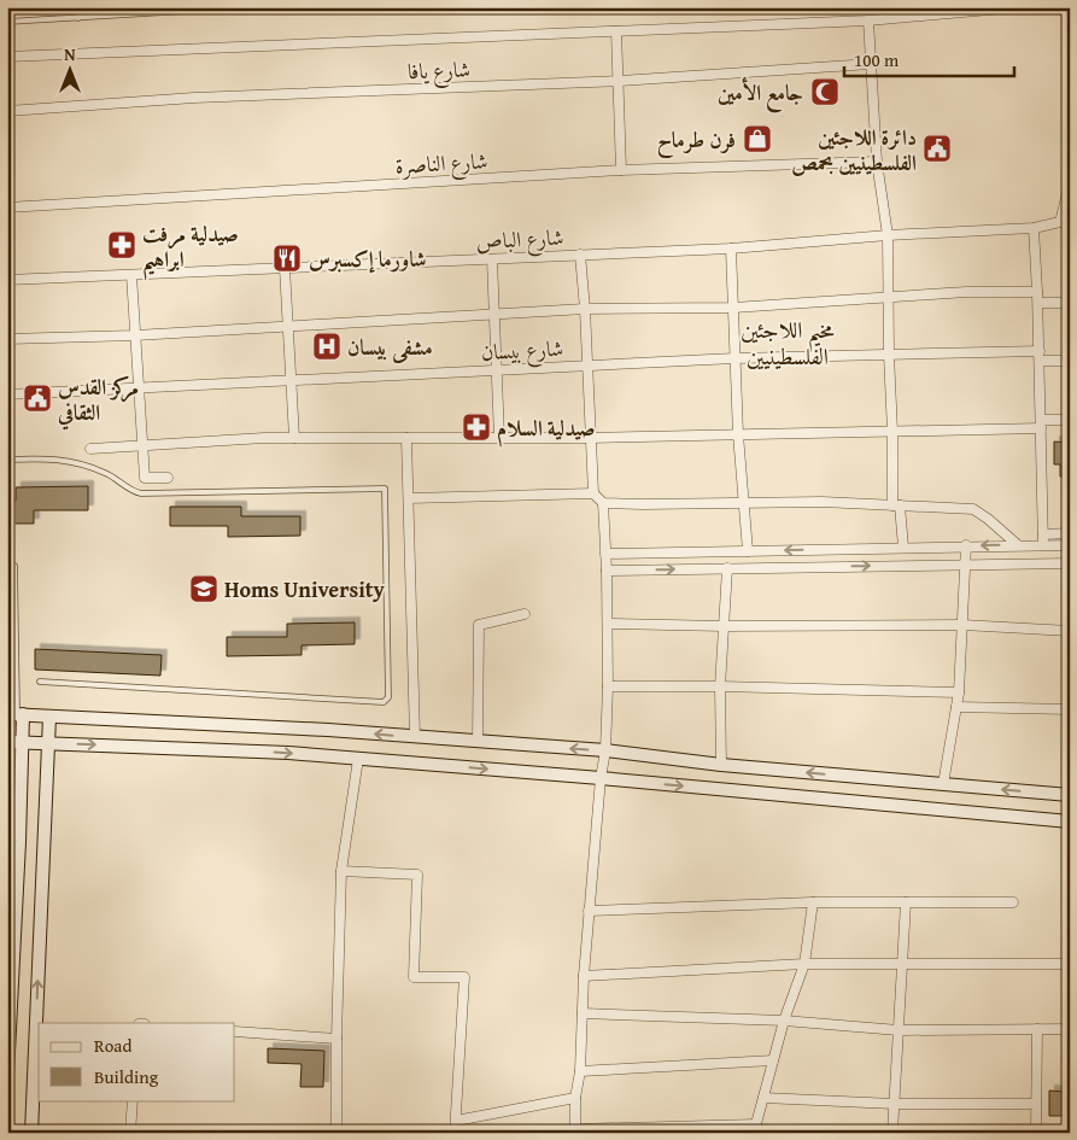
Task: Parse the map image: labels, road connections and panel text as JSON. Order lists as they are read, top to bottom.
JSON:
{
  "streets": {
    "street": [
      "شارع يافا",
      "شارع الناصرة",
      "شارع الباص",
      "شارع بيسان"
    ]
  },
  "districts": ["مخيم اللاجئين الفلسطينيين"],
  "places": {
    "mosque": ["جامع الأمين"],
    "shop": ["فرن طرماح"],
    "public building": ["دائرة اللاجئين الفلسطينيين بحمص", "مركز القدس الثقافي"],
    "pharmacy": ["صيدلية مرفت ابراهيم", "صيدلية السلام"],
    "restaurant": ["شاورما إكسبرس"],
    "hospital": ["مشفى بيسان"],
    "school or university": ["Homs University"]
  },
  "legend": ["Road", "Building"],
  "scale_bar": "100 m",
  "north": "top"
}
